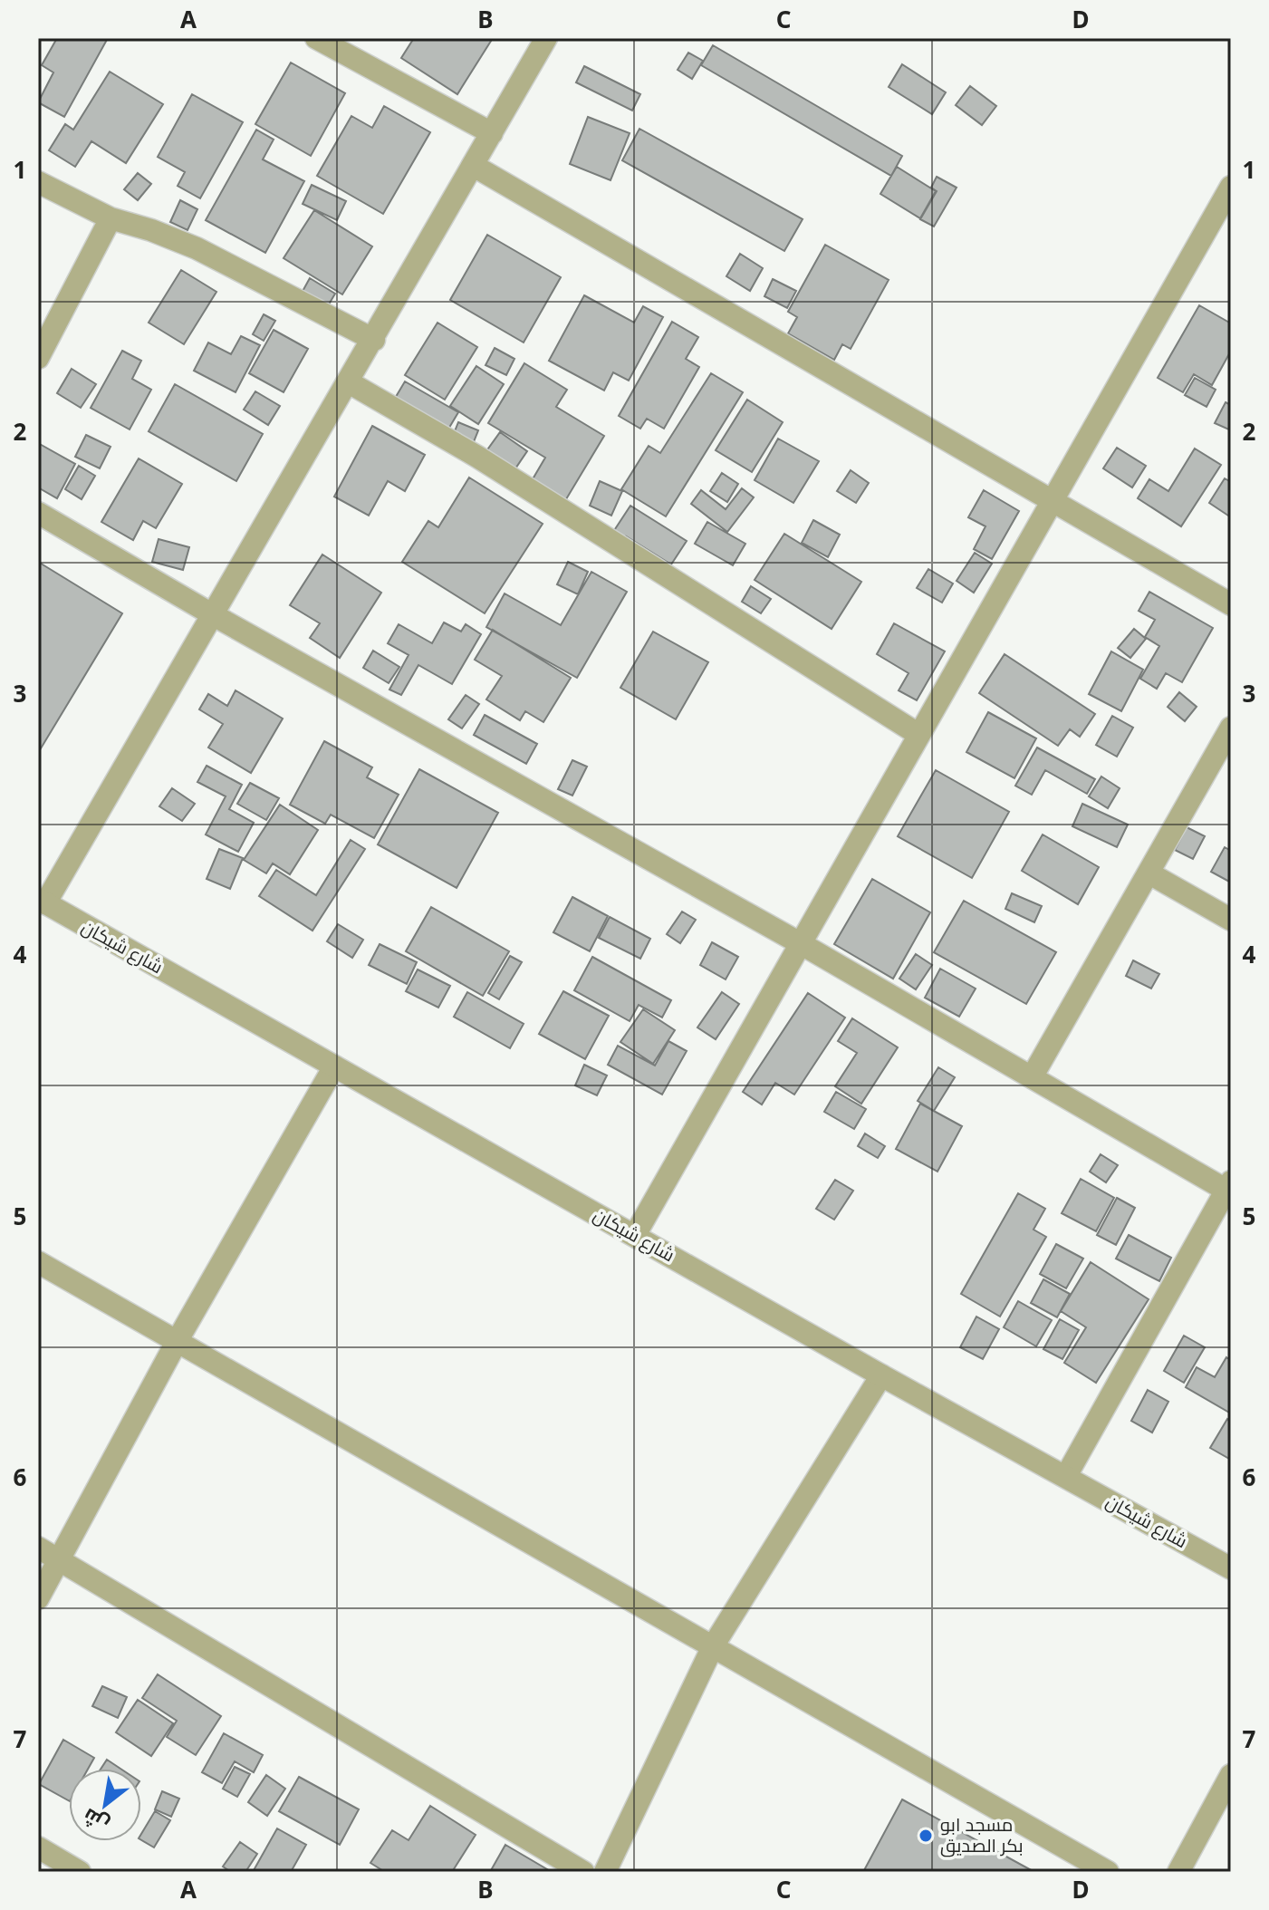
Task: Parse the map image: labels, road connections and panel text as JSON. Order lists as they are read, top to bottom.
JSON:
{
  "streets": {
    "street": ["شارع شيكان"]
  },
  "places": ["مسجد ابو بكر الصديق"],
  "north": "bottom left",
  "grid": {
    "columns": [
      "A",
      "B",
      "C",
      "D"
    ],
    "rows": [
      "1",
      "2",
      "3",
      "4",
      "5",
      "6",
      "7"
    ]
  }
}
